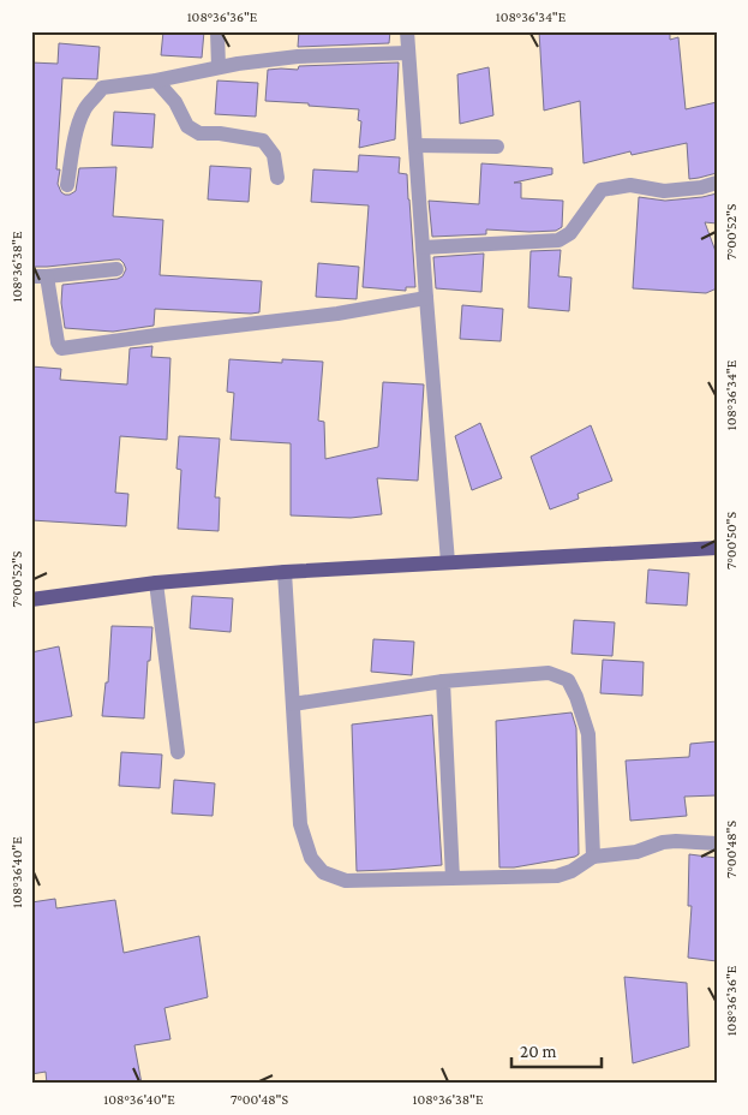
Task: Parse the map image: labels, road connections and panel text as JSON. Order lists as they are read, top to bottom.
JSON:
{
  "scale_bar": "20 m",
  "coordinates": [
    "108°36'36\"E",
    "108°36'34\"E",
    "7°00'52\"S",
    "108°36'38\"E",
    "7°00'50\"S",
    "7°00'48\"S",
    "108°36'40\"E"
  ]
}
